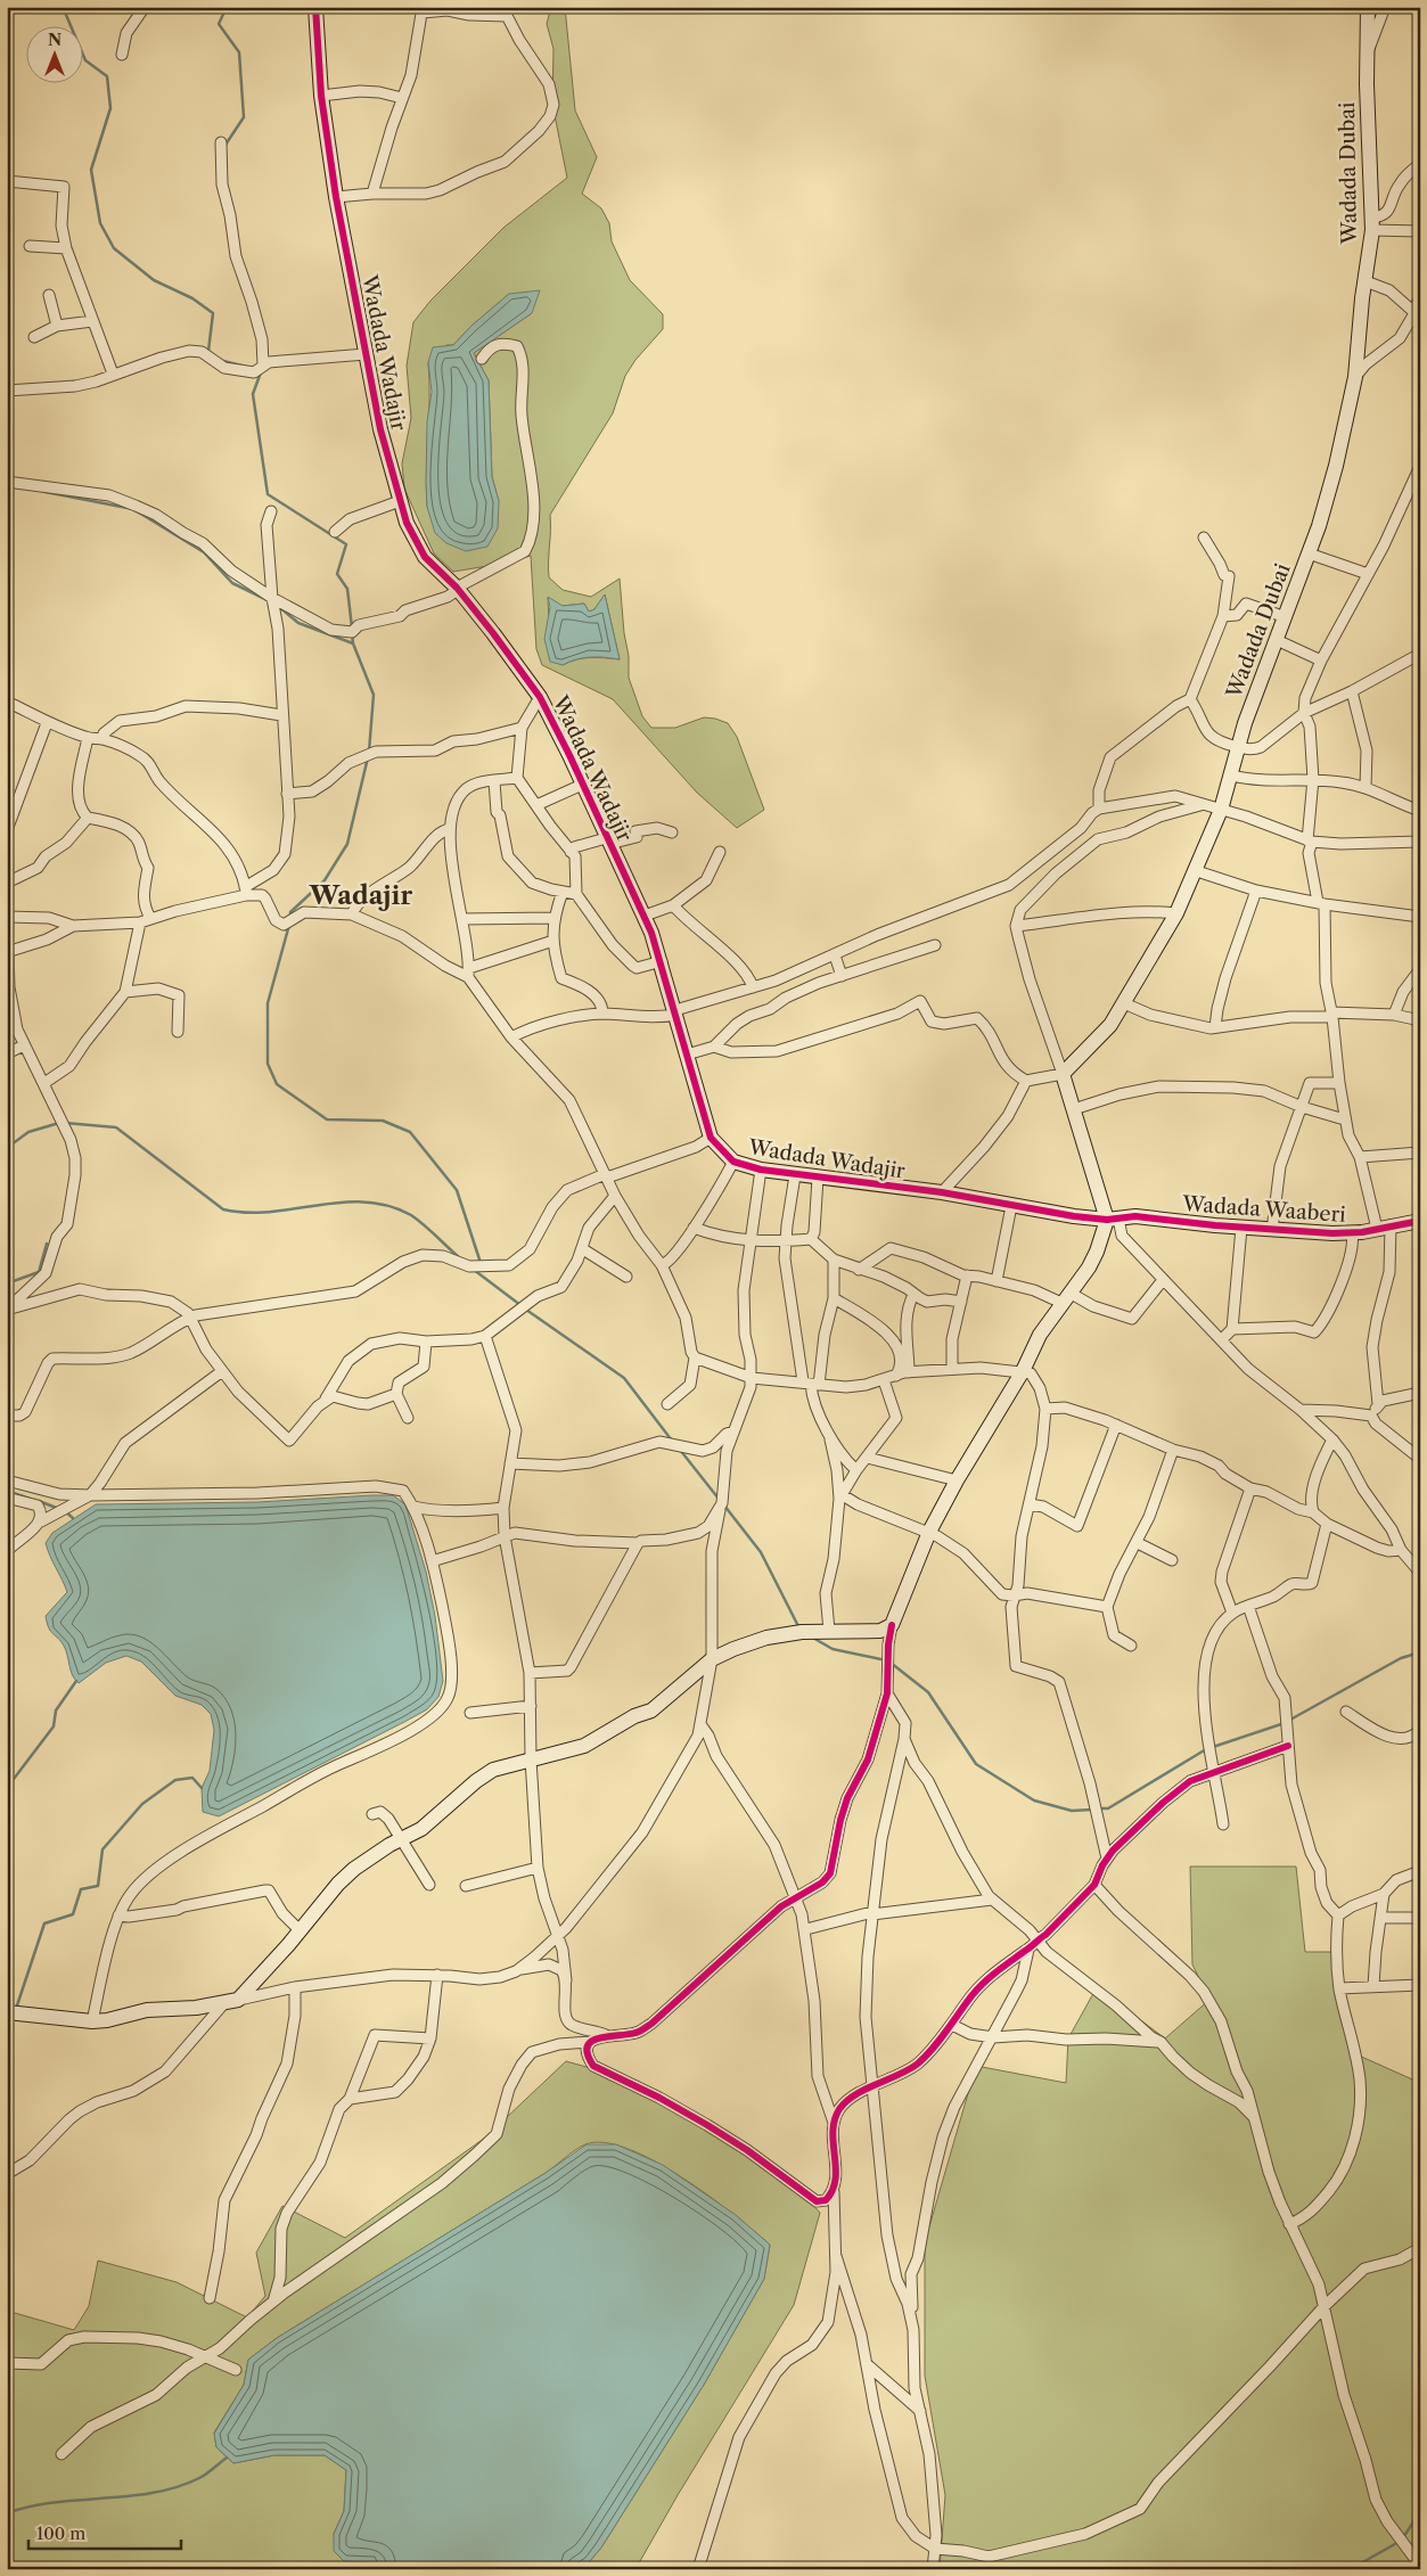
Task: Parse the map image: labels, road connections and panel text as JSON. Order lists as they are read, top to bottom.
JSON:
{
  "streets": {
    "street": ["Wadada Dubai", "Wadada Wadajir", "Wadada Waaberi"]
  },
  "crossings": [
    ["Wadada Wadajir", "Wadada Waaberi"]
  ],
  "districts": ["Wadajir"],
  "scale_bar": "100 m",
  "north": "top"
}
